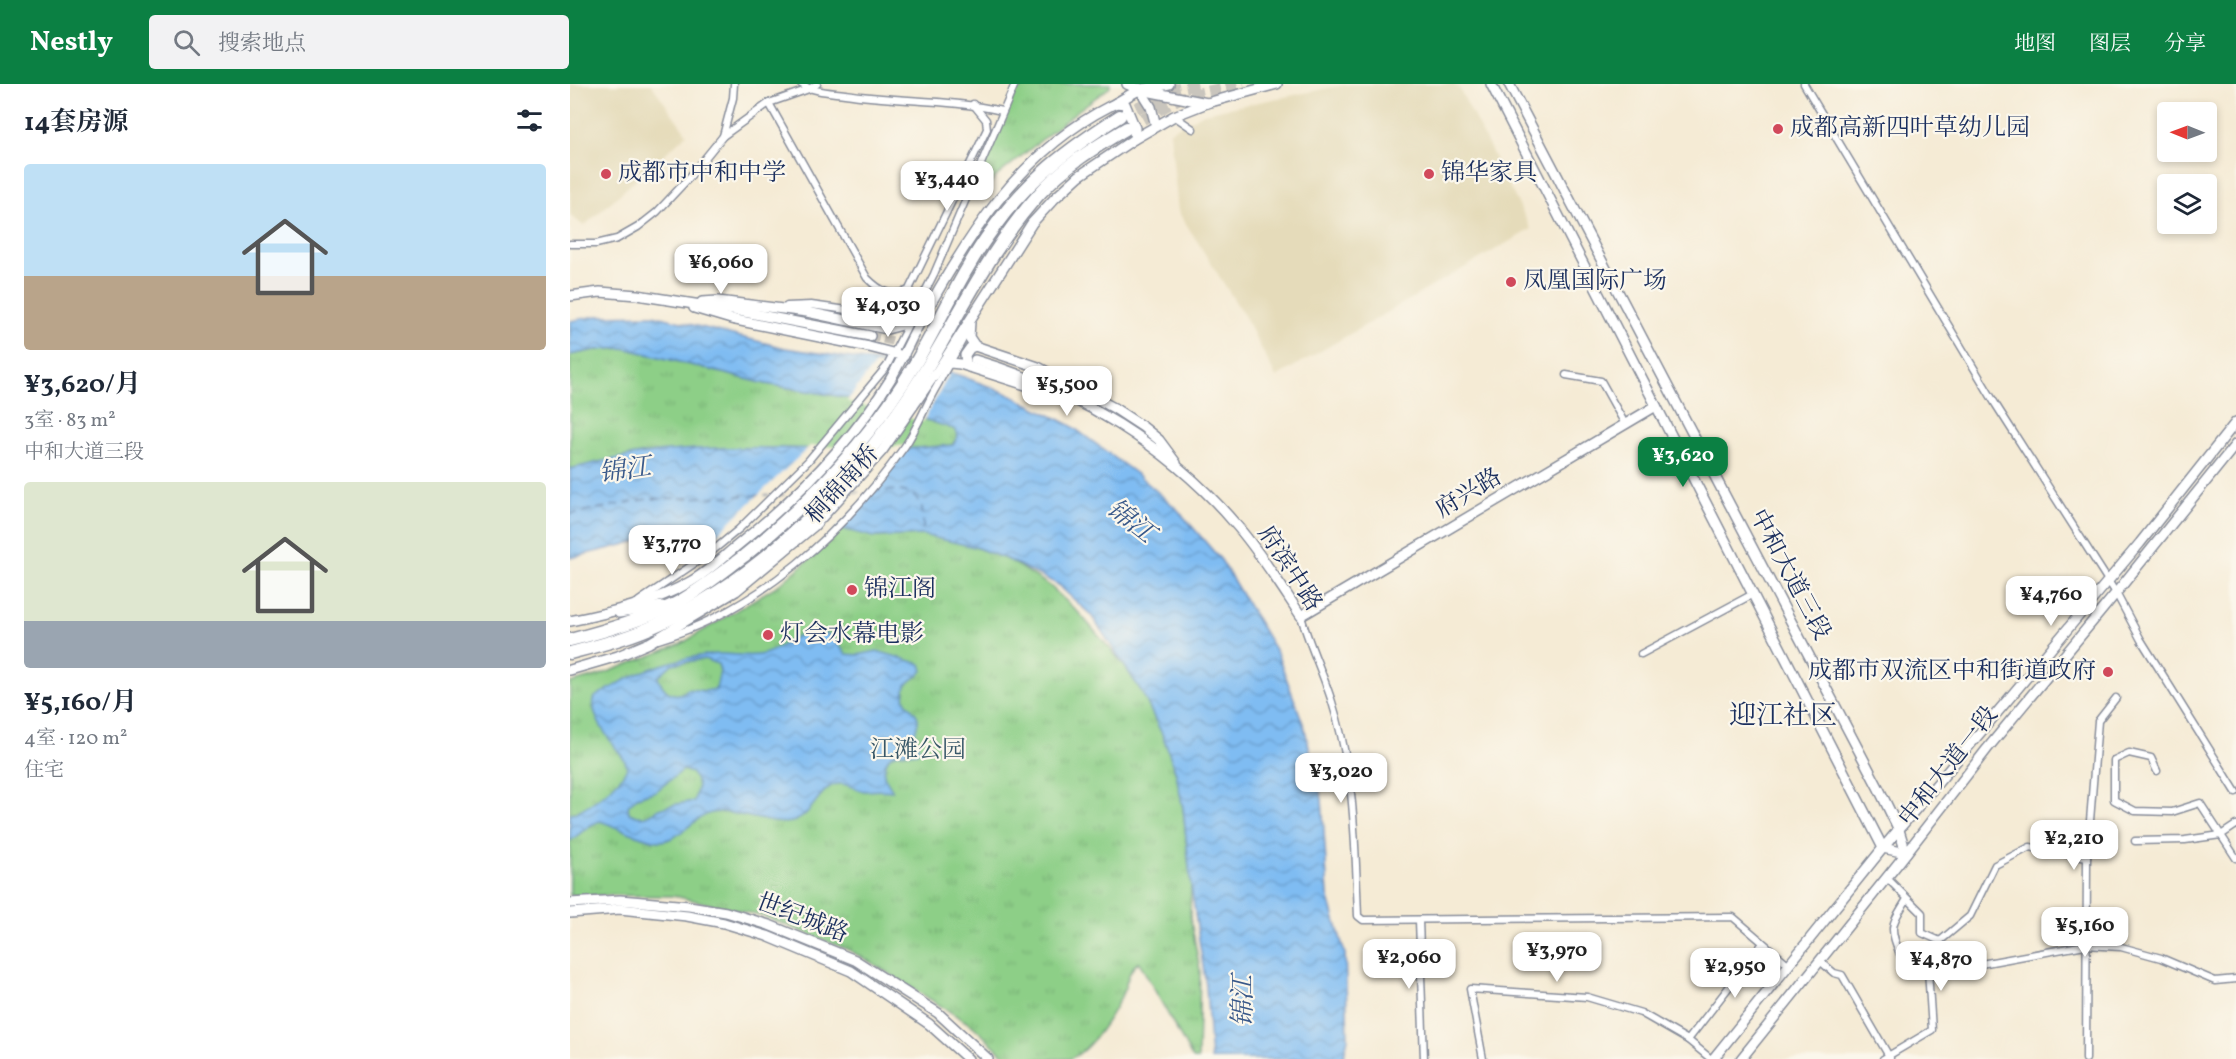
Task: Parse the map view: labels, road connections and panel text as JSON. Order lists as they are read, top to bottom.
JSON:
{
  "streets": {
    "highway": ["桐锦南桥"],
    "main road": [
      "府兴路",
      "府滨中路",
      "中和大道三段",
      "中和大道一段",
      "世纪城路"
    ]
  },
  "crossings": [
    ["桐锦南桥", "府滨中路"],
    ["府兴路", "府滨中路"],
    ["中和大道三段", "中和大道一段"]
  ],
  "districts": ["迎江社区"],
  "water": ["锦江"],
  "parks": ["江滩公园"],
  "places": [
    "成都高新四叶草幼儿园",
    "成都市中和中学",
    "锦华家具",
    "凤凰国际广场",
    "锦江阁",
    "灯会水幕电影",
    "成都市双流区中和街道政府"
  ],
  "north": "left",
  "page": {
    "header": "Nestly",
    "search": "搜索地点",
    "nav": ["地图", "图层", "分享"],
    "heading": "14套房源",
    "list": [
      {
        "name": "¥3,620/月",
        "note": "3室 · 83 m² · 中和大道三段"
      },
      {
        "name": "¥5,160/月",
        "note": "4室 · 120 m² · 住宅"
      }
    ],
    "price": [
      "¥3,440",
      "¥6,060",
      "¥4,030",
      "¥5,500",
      "¥3,620",
      "¥3,770",
      "¥4,760",
      "¥3,020",
      "¥2,210",
      "¥5,160",
      "¥3,970",
      "¥2,060",
      "¥4,870",
      "¥2,950"
    ]
  }
}
